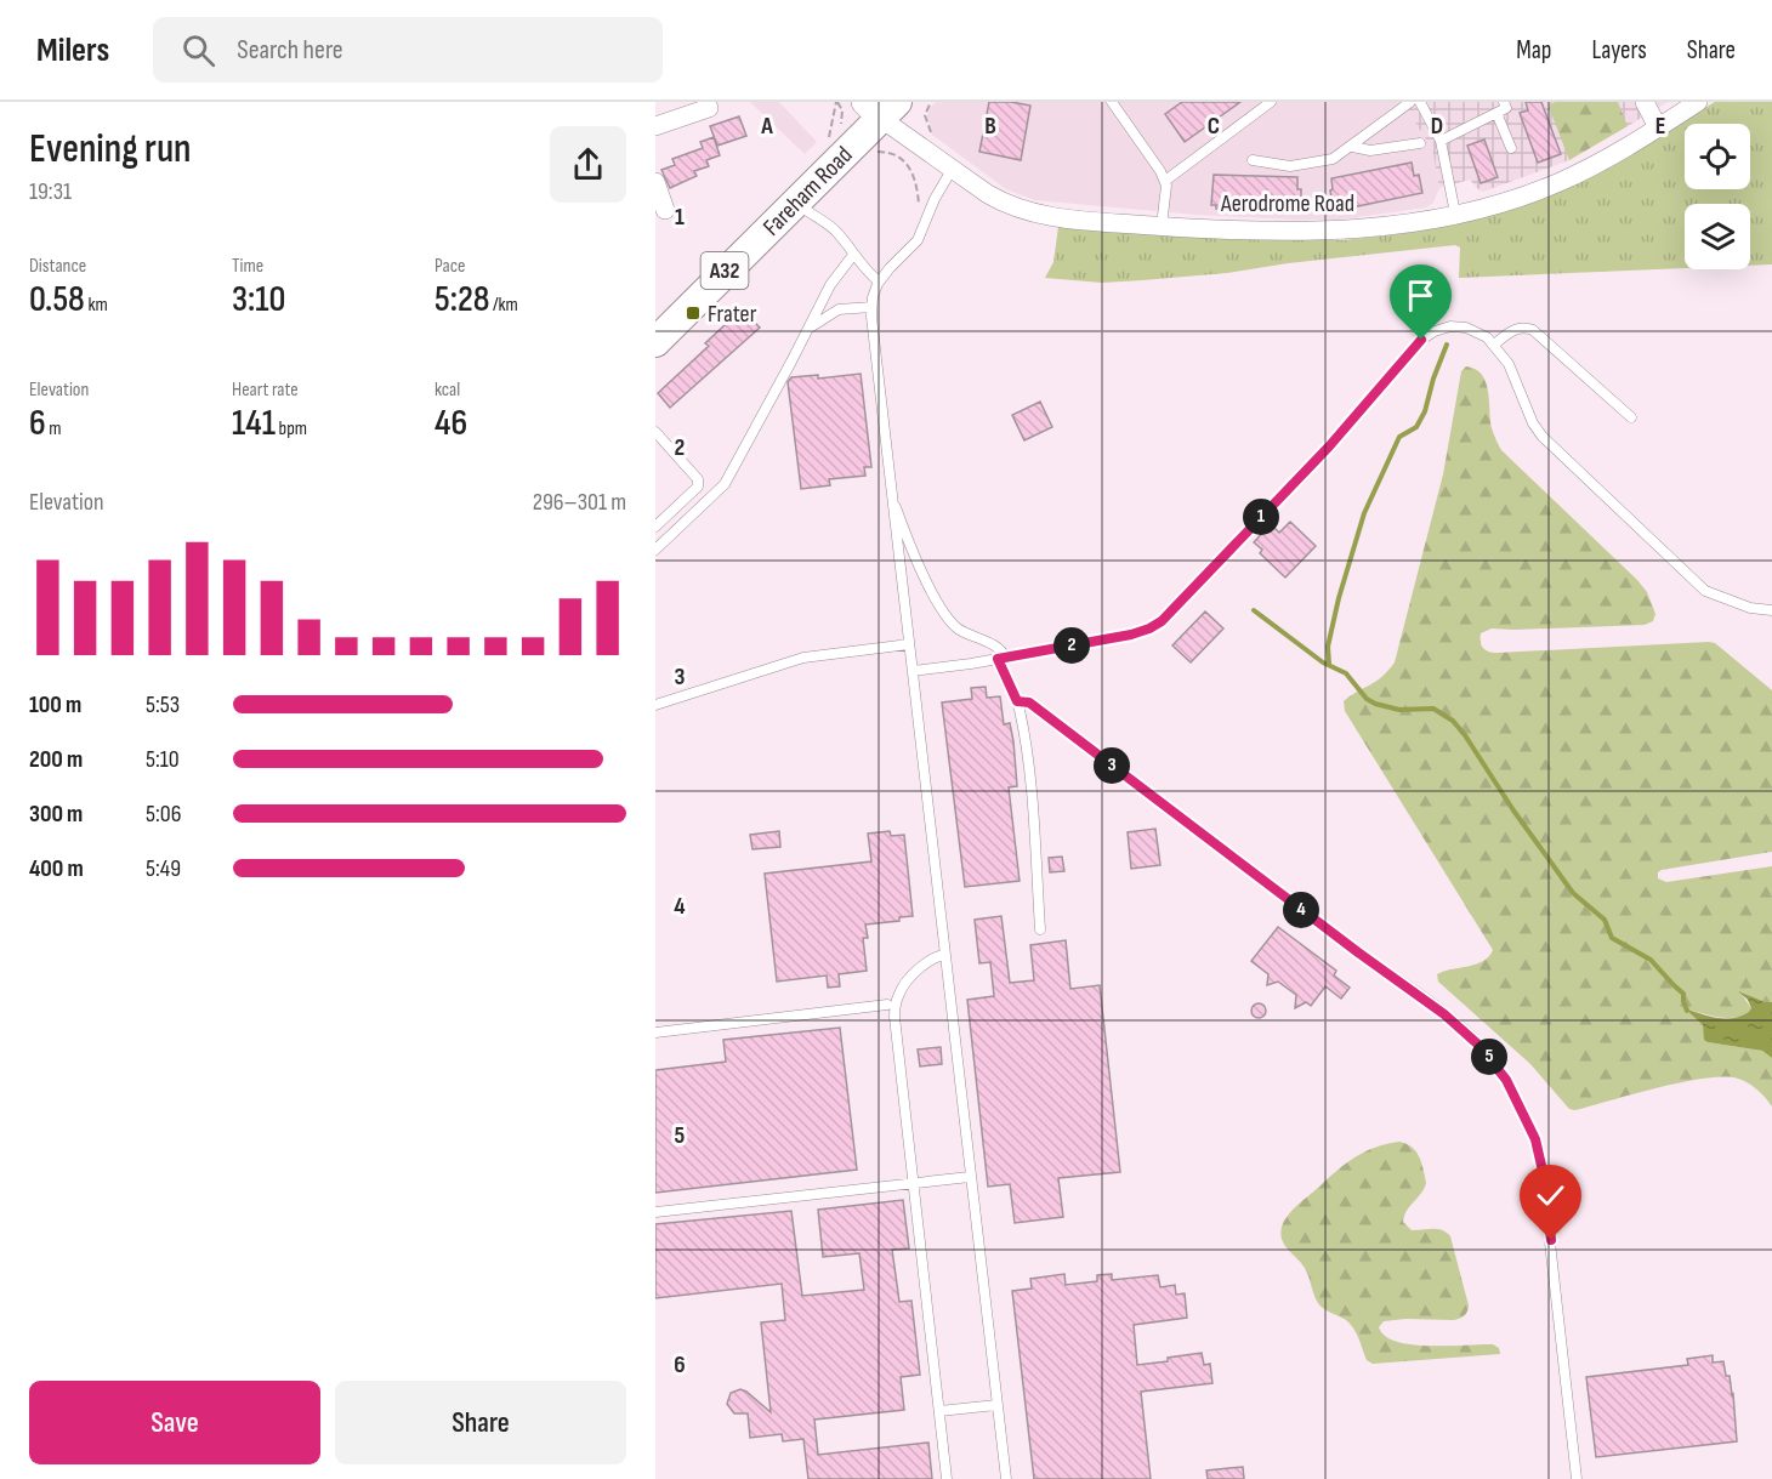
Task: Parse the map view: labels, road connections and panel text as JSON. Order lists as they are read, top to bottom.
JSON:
{
  "streets": {
    "main road": ["Fareham Road", "A32"],
    "street": ["Aerodrome Road"]
  },
  "crossings": [
    ["Fareham Road", "Aerodrome Road"]
  ],
  "places": {
    "transit": ["Frater"]
  },
  "page": {
    "header": "Milers",
    "search": "Search here",
    "nav": ["Map", "Layers", "Share"],
    "heading": ["Evening run", "19:31"],
    "stats": [
      ["Distance", "0.58 km"],
      ["Time", "3:10"],
      ["Pace", "5:28 /km"],
      ["Elevation", "6 m"],
      ["Heart rate", "141 bpm"],
      ["kcal", "46"]
    ],
    "chart": ["Elevation", "296–301 m"],
    "pins": [
      "1",
      "2",
      "3",
      "4",
      "5"
    ],
    "list": [
      {
        "name": "100 m",
        "note": "5:53"
      },
      {
        "name": "200 m",
        "note": "5:10"
      },
      {
        "name": "300 m",
        "note": "5:06"
      },
      {
        "name": "400 m",
        "note": "5:49"
      }
    ],
    "buttons": ["Save", "Share"]
  },
  "grid": {
    "columns": [
      "A",
      "B",
      "C",
      "D",
      "E"
    ],
    "rows": [
      "1",
      "2",
      "3",
      "4",
      "5",
      "6"
    ]
  }
}
